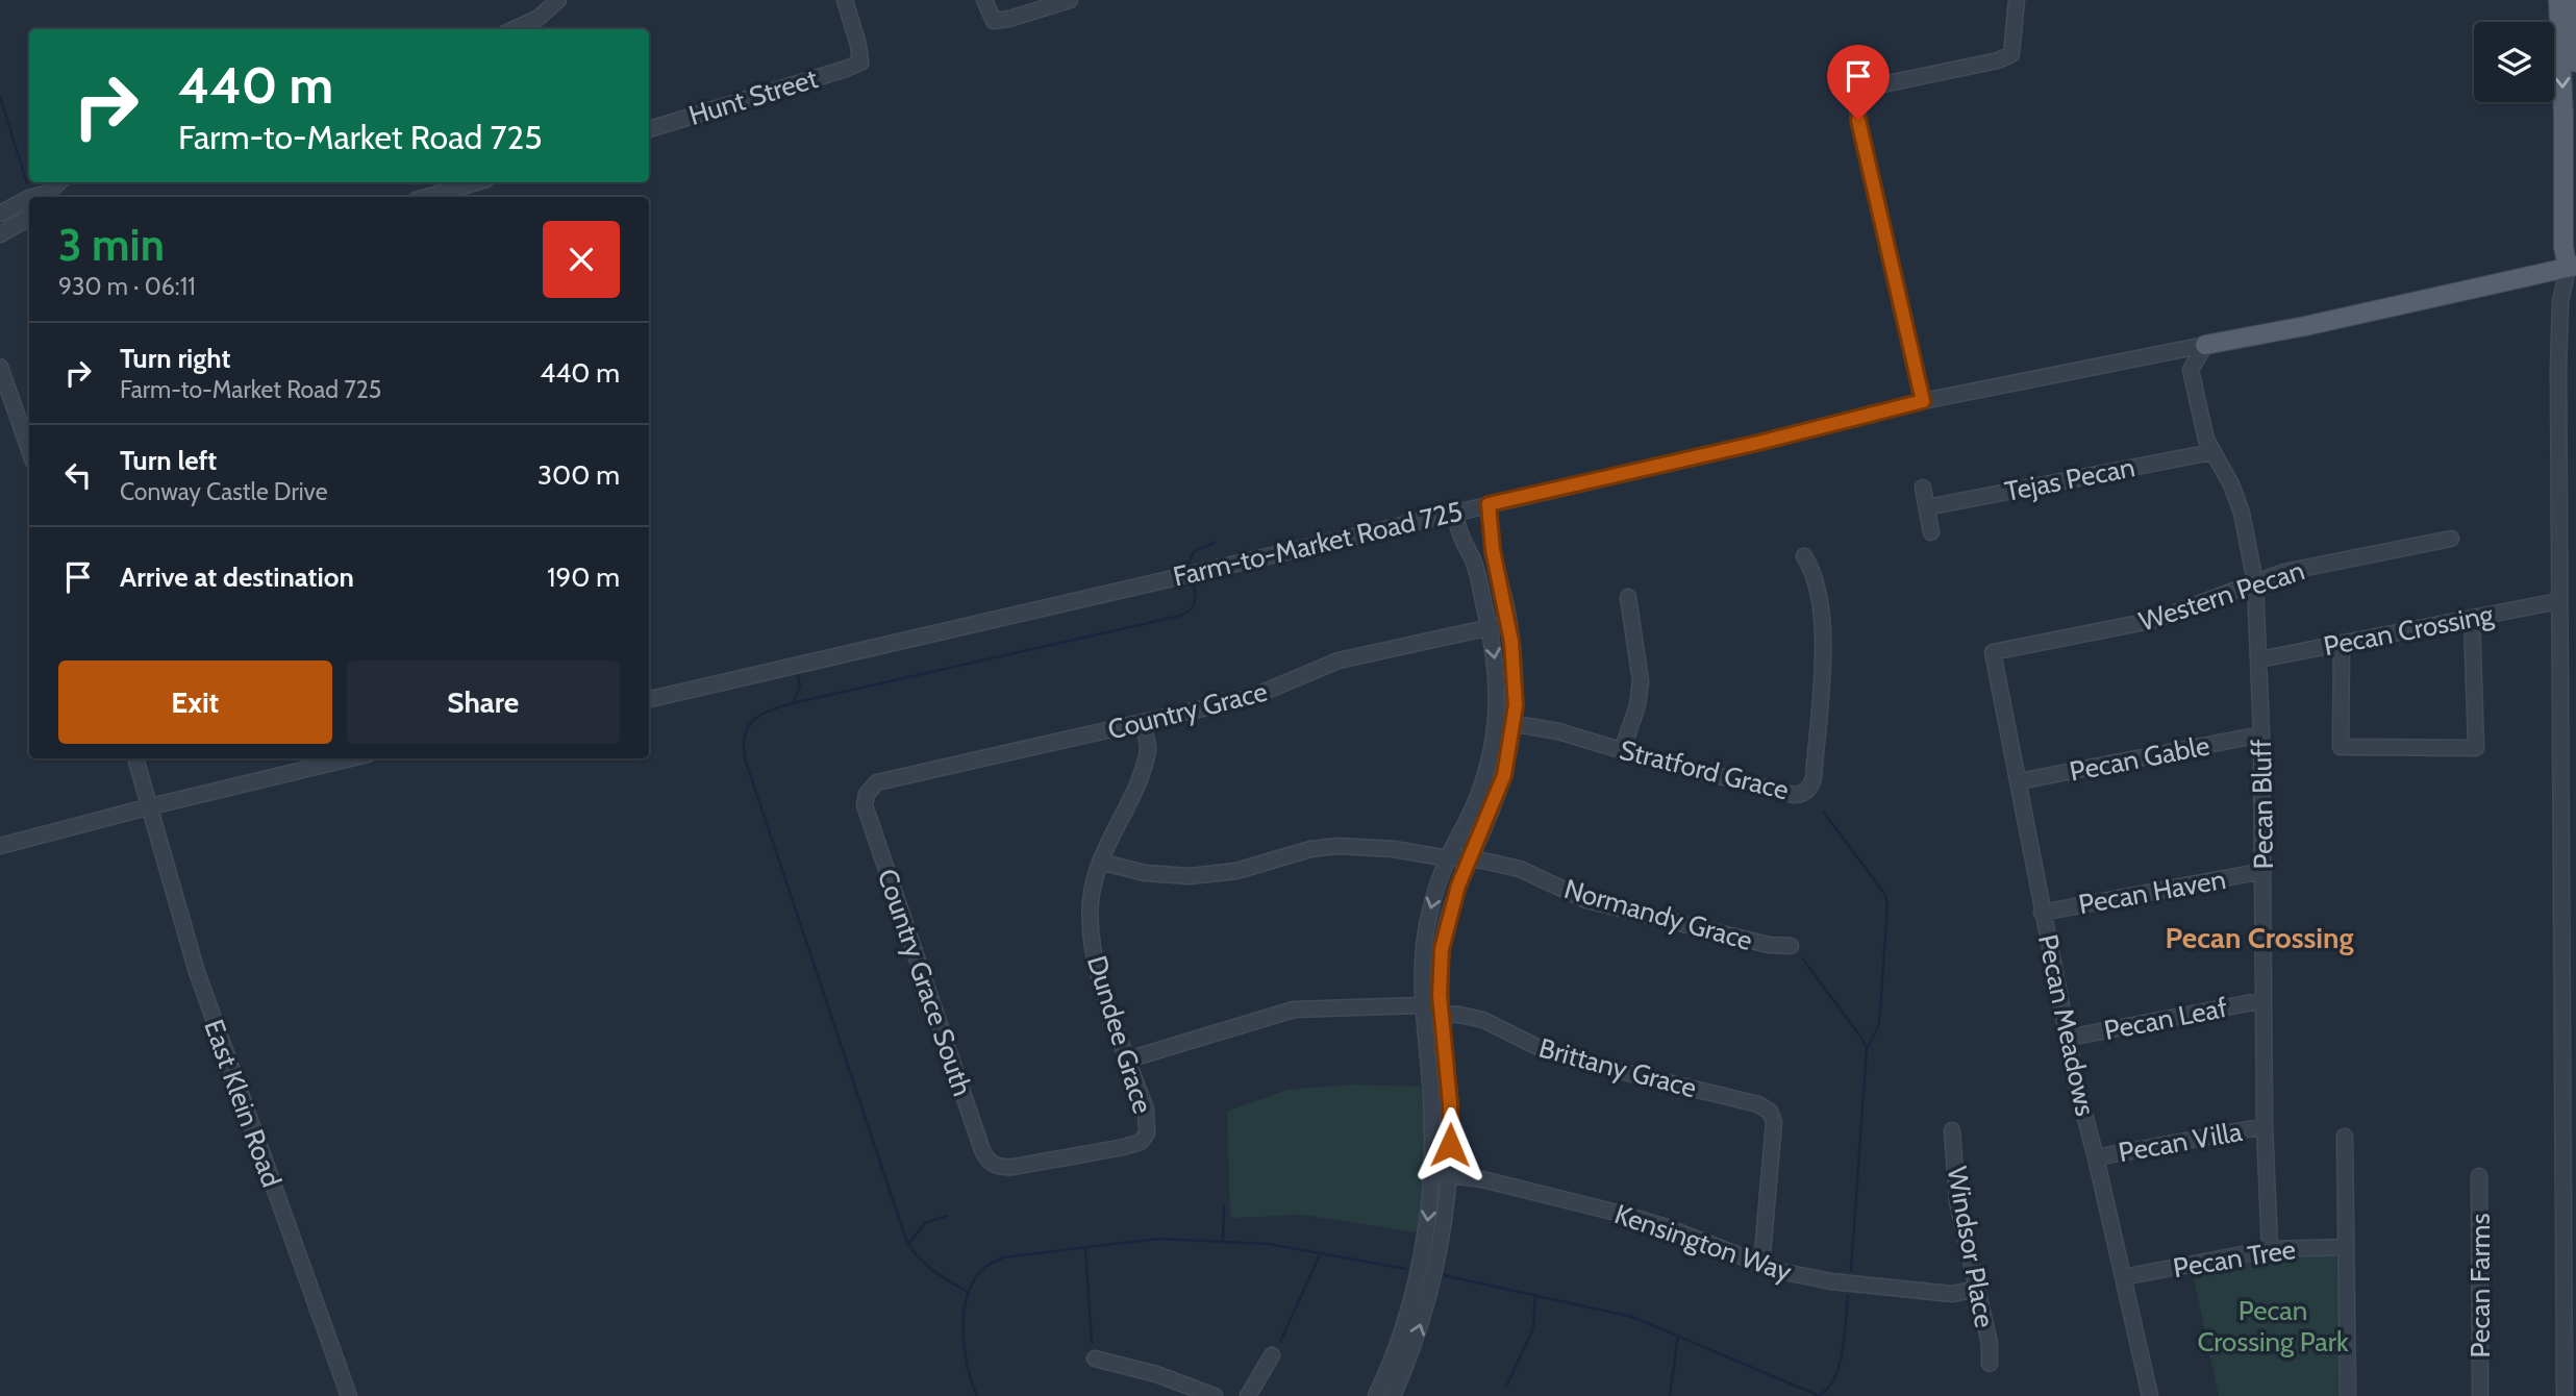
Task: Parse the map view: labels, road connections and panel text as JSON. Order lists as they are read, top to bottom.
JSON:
{
  "streets": {
    "street": [
      "Hunt Street",
      "Tejas Pecan",
      "Farm-to-Market Road 725",
      "Western Pecan",
      "Pecan Crossing",
      "Country Grace",
      "Pecan Gable",
      "Stratford Grace",
      "Pecan Bluff",
      "Pecan Haven",
      "Normandy Grace",
      "Country Grace South",
      "Pecan Leaf",
      "Pecan Meadows",
      "Dundee Grace",
      "Brittany Grace",
      "East Klein Road",
      "Pecan Villa",
      "Kensington Way",
      "Windsor Place",
      "Pecan Tree",
      "Pecan Farms"
    ]
  },
  "crossings": [
    ["Tejas Pecan", "Pecan Bluff"],
    ["Western Pecan", "Pecan Bluff"],
    ["Western Pecan", "Pecan Meadows"],
    ["Pecan Crossing", "Pecan Bluff"],
    ["Country Grace", "Country Grace South"],
    ["Country Grace", "Dundee Grace"],
    ["Pecan Gable", "Pecan Bluff"],
    ["Pecan Gable", "Pecan Meadows"],
    ["Pecan Bluff", "Pecan Haven"],
    ["Pecan Bluff", "Pecan Leaf"],
    ["Pecan Bluff", "Pecan Villa"],
    ["Pecan Bluff", "Pecan Tree"],
    ["Pecan Haven", "Pecan Meadows"],
    ["Normandy Grace", "Dundee Grace"],
    ["Country Grace South", "Dundee Grace"],
    ["Pecan Leaf", "Pecan Meadows"],
    ["Pecan Meadows", "Pecan Villa"],
    ["Pecan Meadows", "Pecan Tree"],
    ["Dundee Grace", "Brittany Grace"],
    ["Brittany Grace", "Kensington Way"],
    ["Kensington Way", "Windsor Place"]
  ],
  "districts": ["Pecan Crossing"],
  "parks": ["Pecan Crossing Park"],
  "page": {
    "turn": ["440 m", "Farm-to-Market Road 725"],
    "heading": ["3 min", "930 m · 06:11"],
    "list": [
      {
        "name": "Turn right",
        "note": "Farm-to-Market Road 725",
        "value": "440 m"
      },
      {
        "name": "Turn left",
        "note": "Conway Castle Drive",
        "value": "300 m"
      },
      {
        "name": "Arrive at destination",
        "value": "190 m"
      }
    ],
    "buttons": ["Exit", "Share"]
  }
}
